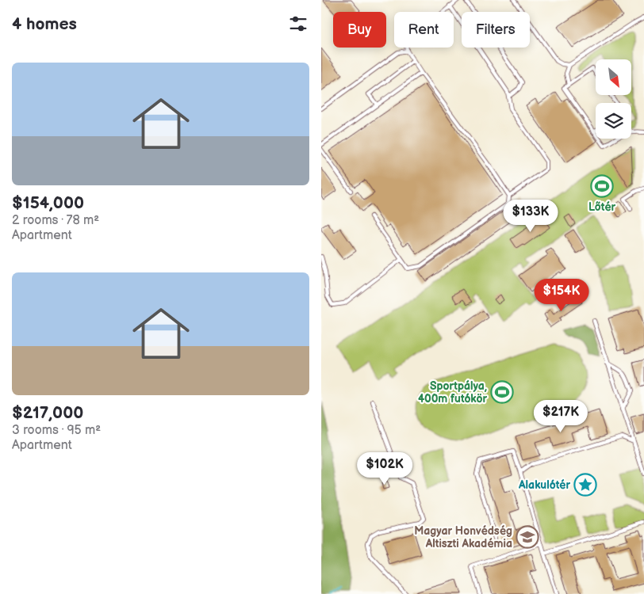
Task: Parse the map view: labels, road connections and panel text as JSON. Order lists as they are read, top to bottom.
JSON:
{
  "places": {
    "sports": ["Lőtér", "Sportpálya, 400m futókör"],
    "place": ["Alakulótér"],
    "school or university": ["Magyar Honvédség Altiszti Akadémia"]
  },
  "north": "bottom right",
  "page": {
    "heading": "4 homes",
    "chip": ["Buy", "Rent", "Filters"],
    "list": [
      {
        "name": "$154,000",
        "note": "2 rooms · 78 m² · Apartment"
      },
      {
        "name": "$217,000",
        "note": "3 rooms · 95 m² · Apartment"
      }
    ],
    "price": [
      "$133K",
      "$154K",
      "$217K",
      "$102K"
    ]
  }
}
